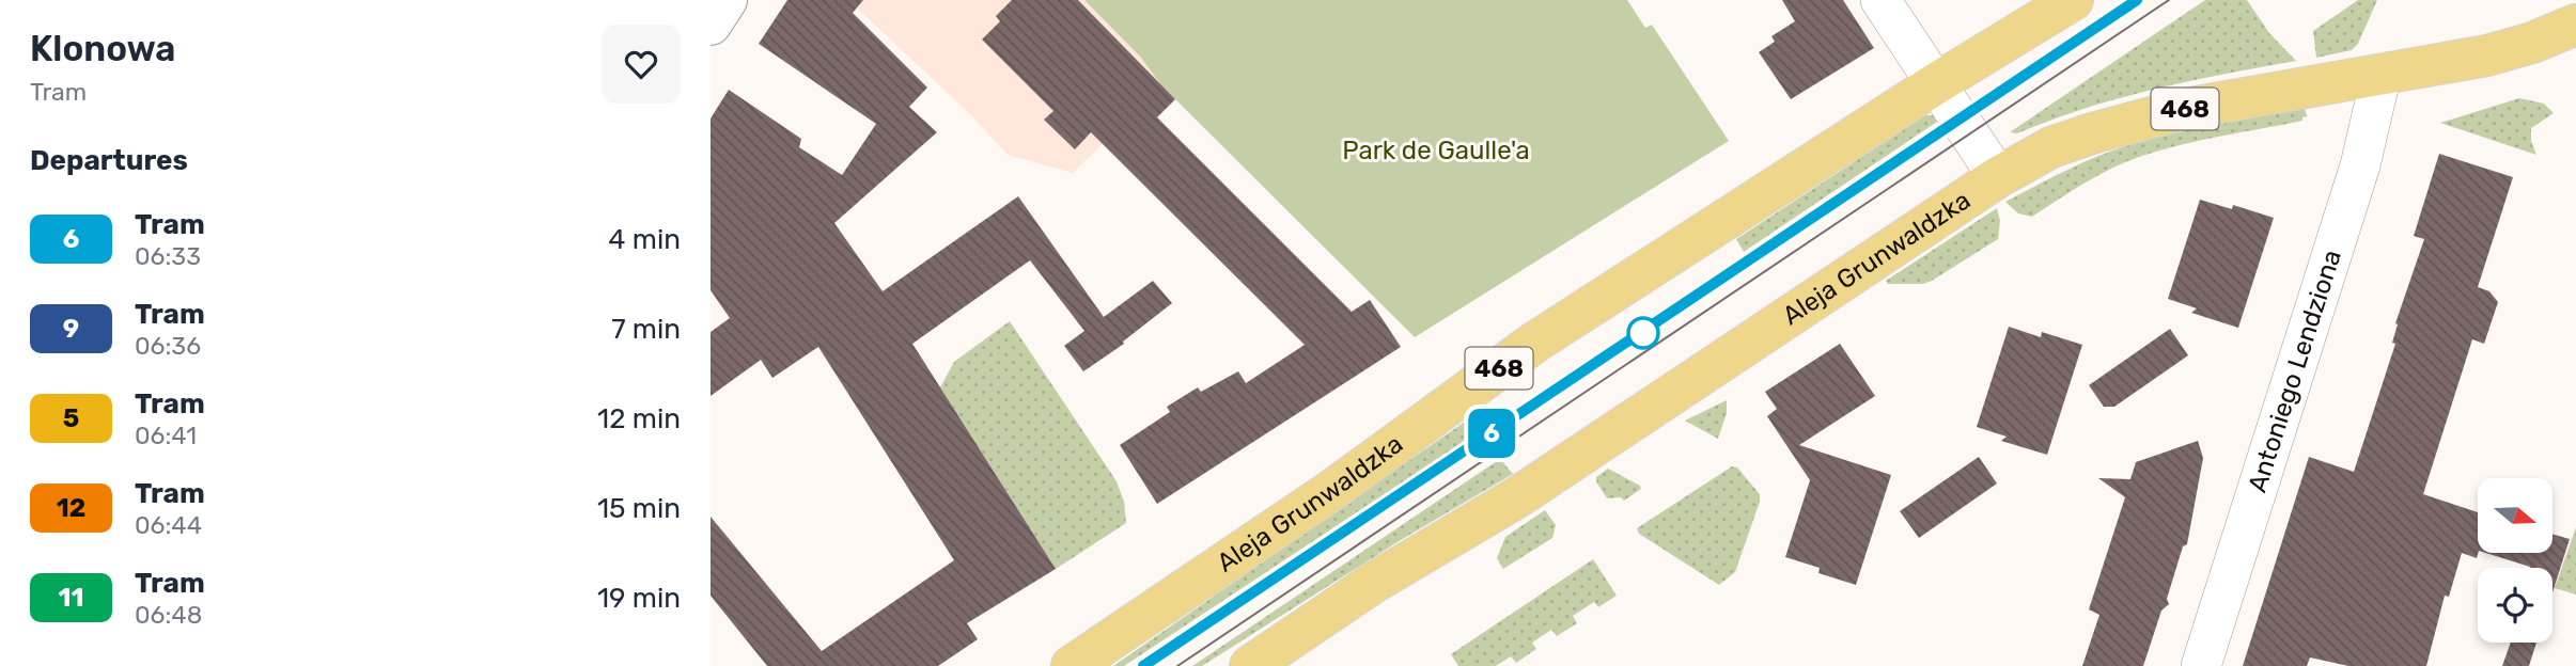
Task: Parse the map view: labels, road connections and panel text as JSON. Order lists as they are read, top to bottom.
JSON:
{
  "streets": {
    "main road": ["468", "Aleja Grunwaldzka"],
    "street": ["Antoniego Lendziona"]
  },
  "crossings": [
    ["Aleja Grunwaldzka", "Antoniego Lendziona"]
  ],
  "parks": ["Park de Gaulle'a"],
  "lines": ["tram line 6"],
  "north": "right",
  "page": {
    "heading": [
      ["Klonowa", "Tram"],
      "Departures"
    ],
    "on_map": "6",
    "list": [
      {
        "mark": "6",
        "name": "Tram",
        "note": "06:33",
        "value": "4 min"
      },
      {
        "mark": "9",
        "name": "Tram",
        "note": "06:36",
        "value": "7 min"
      },
      {
        "mark": "5",
        "name": "Tram",
        "note": "06:41",
        "value": "12 min"
      },
      {
        "mark": "12",
        "name": "Tram",
        "note": "06:44",
        "value": "15 min"
      },
      {
        "mark": "11",
        "name": "Tram",
        "note": "06:48",
        "value": "19 min"
      }
    ]
  }
}
